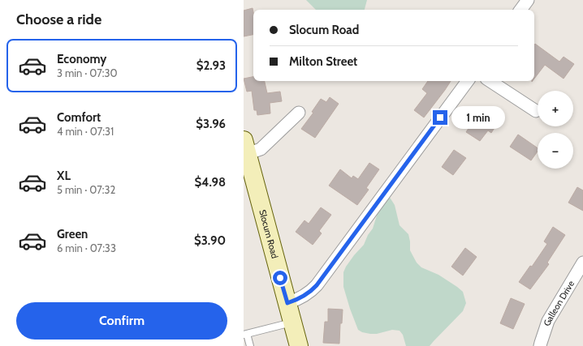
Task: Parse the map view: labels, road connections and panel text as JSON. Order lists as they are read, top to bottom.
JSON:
{
  "streets": {
    "main road": ["Slocum Road"],
    "street": ["Galleon Drive"]
  },
  "page": {
    "heading": "Choose a ride",
    "banner": ["Slocum Road", "Milton Street"],
    "list": [
      {
        "name": "Economy",
        "note": "3 min · 07:30",
        "value": "$2.93"
      },
      {
        "name": "Comfort",
        "note": "4 min · 07:31",
        "value": "$3.96"
      },
      {
        "name": "XL",
        "note": "5 min · 07:32",
        "value": "$4.98"
      },
      {
        "name": "Green",
        "note": "6 min · 07:33",
        "value": "$3.90"
      }
    ],
    "map_buttons": ["+", "−"],
    "bubble": "1 min",
    "buttons": "Confirm"
  }
}
